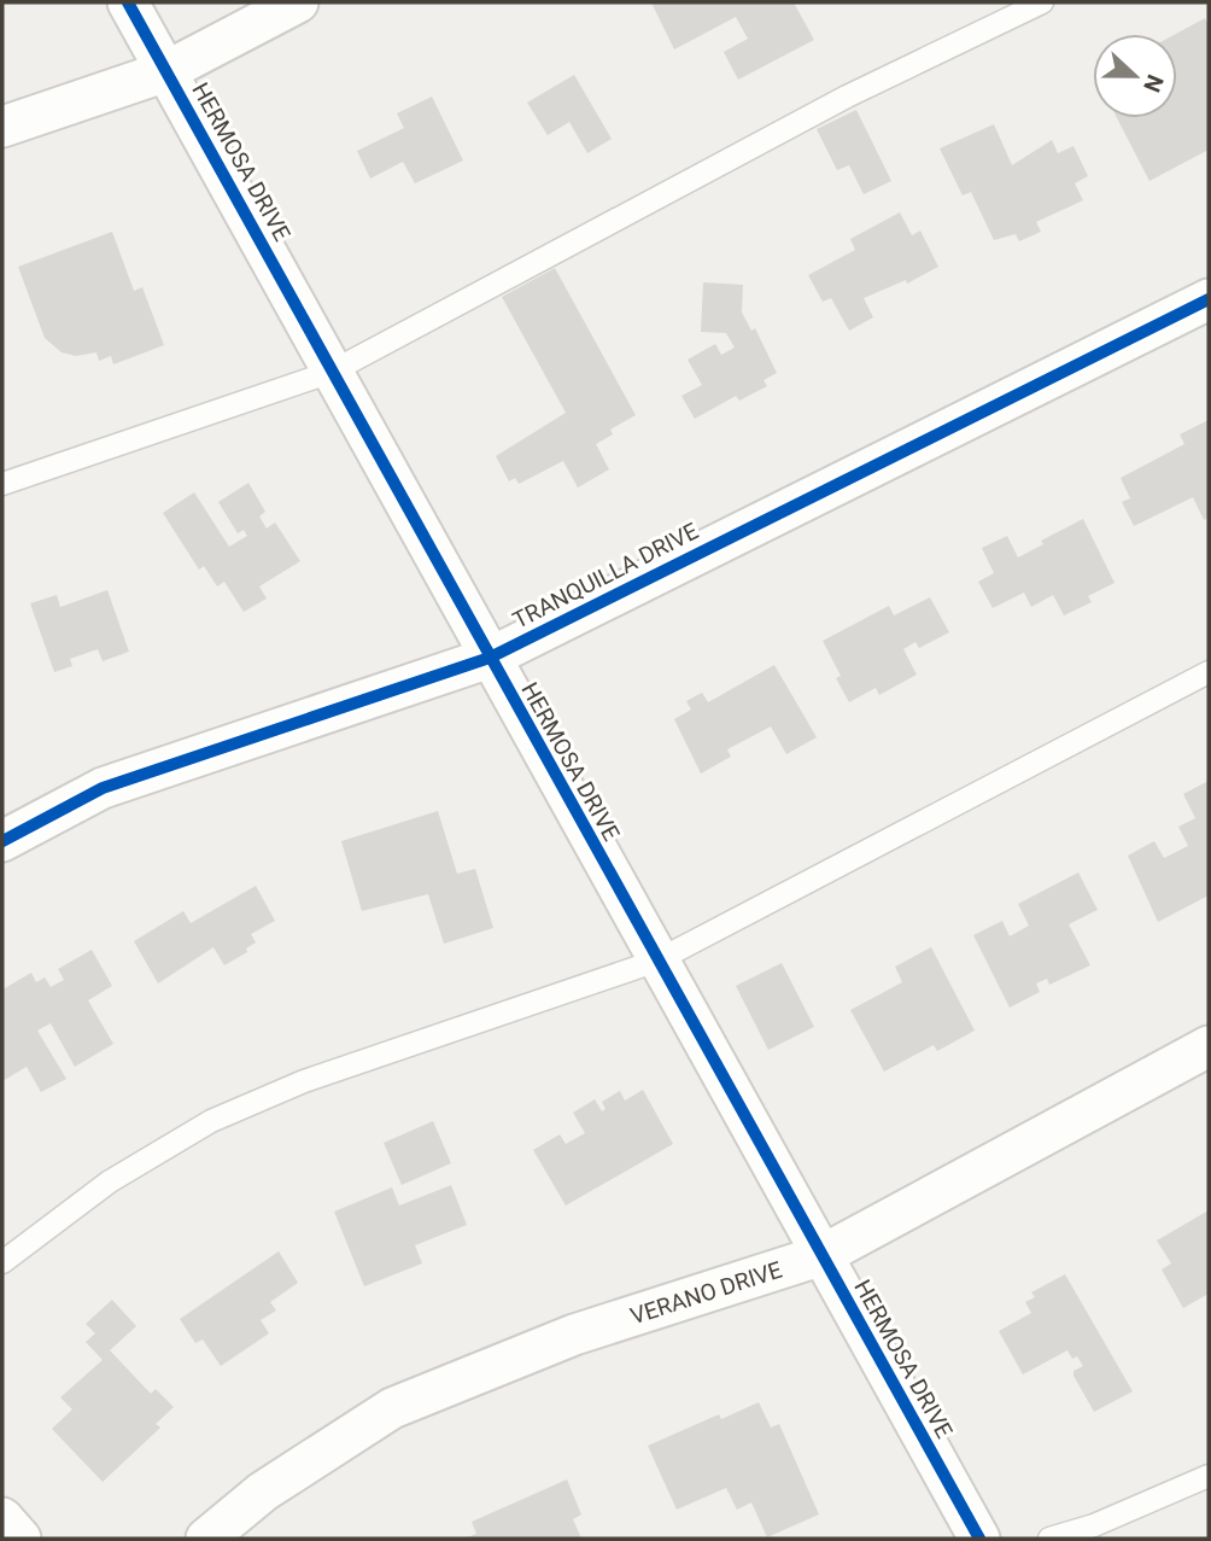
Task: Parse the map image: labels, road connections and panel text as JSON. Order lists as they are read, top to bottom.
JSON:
{
  "streets": {
    "street": ["HERMOSA DRIVE", "TRANQUILLA DRIVE", "VERANO DRIVE"]
  },
  "crossings": [
    ["HERMOSA DRIVE", "TRANQUILLA DRIVE"],
    ["HERMOSA DRIVE", "VERANO DRIVE"]
  ],
  "north": "right"
}
